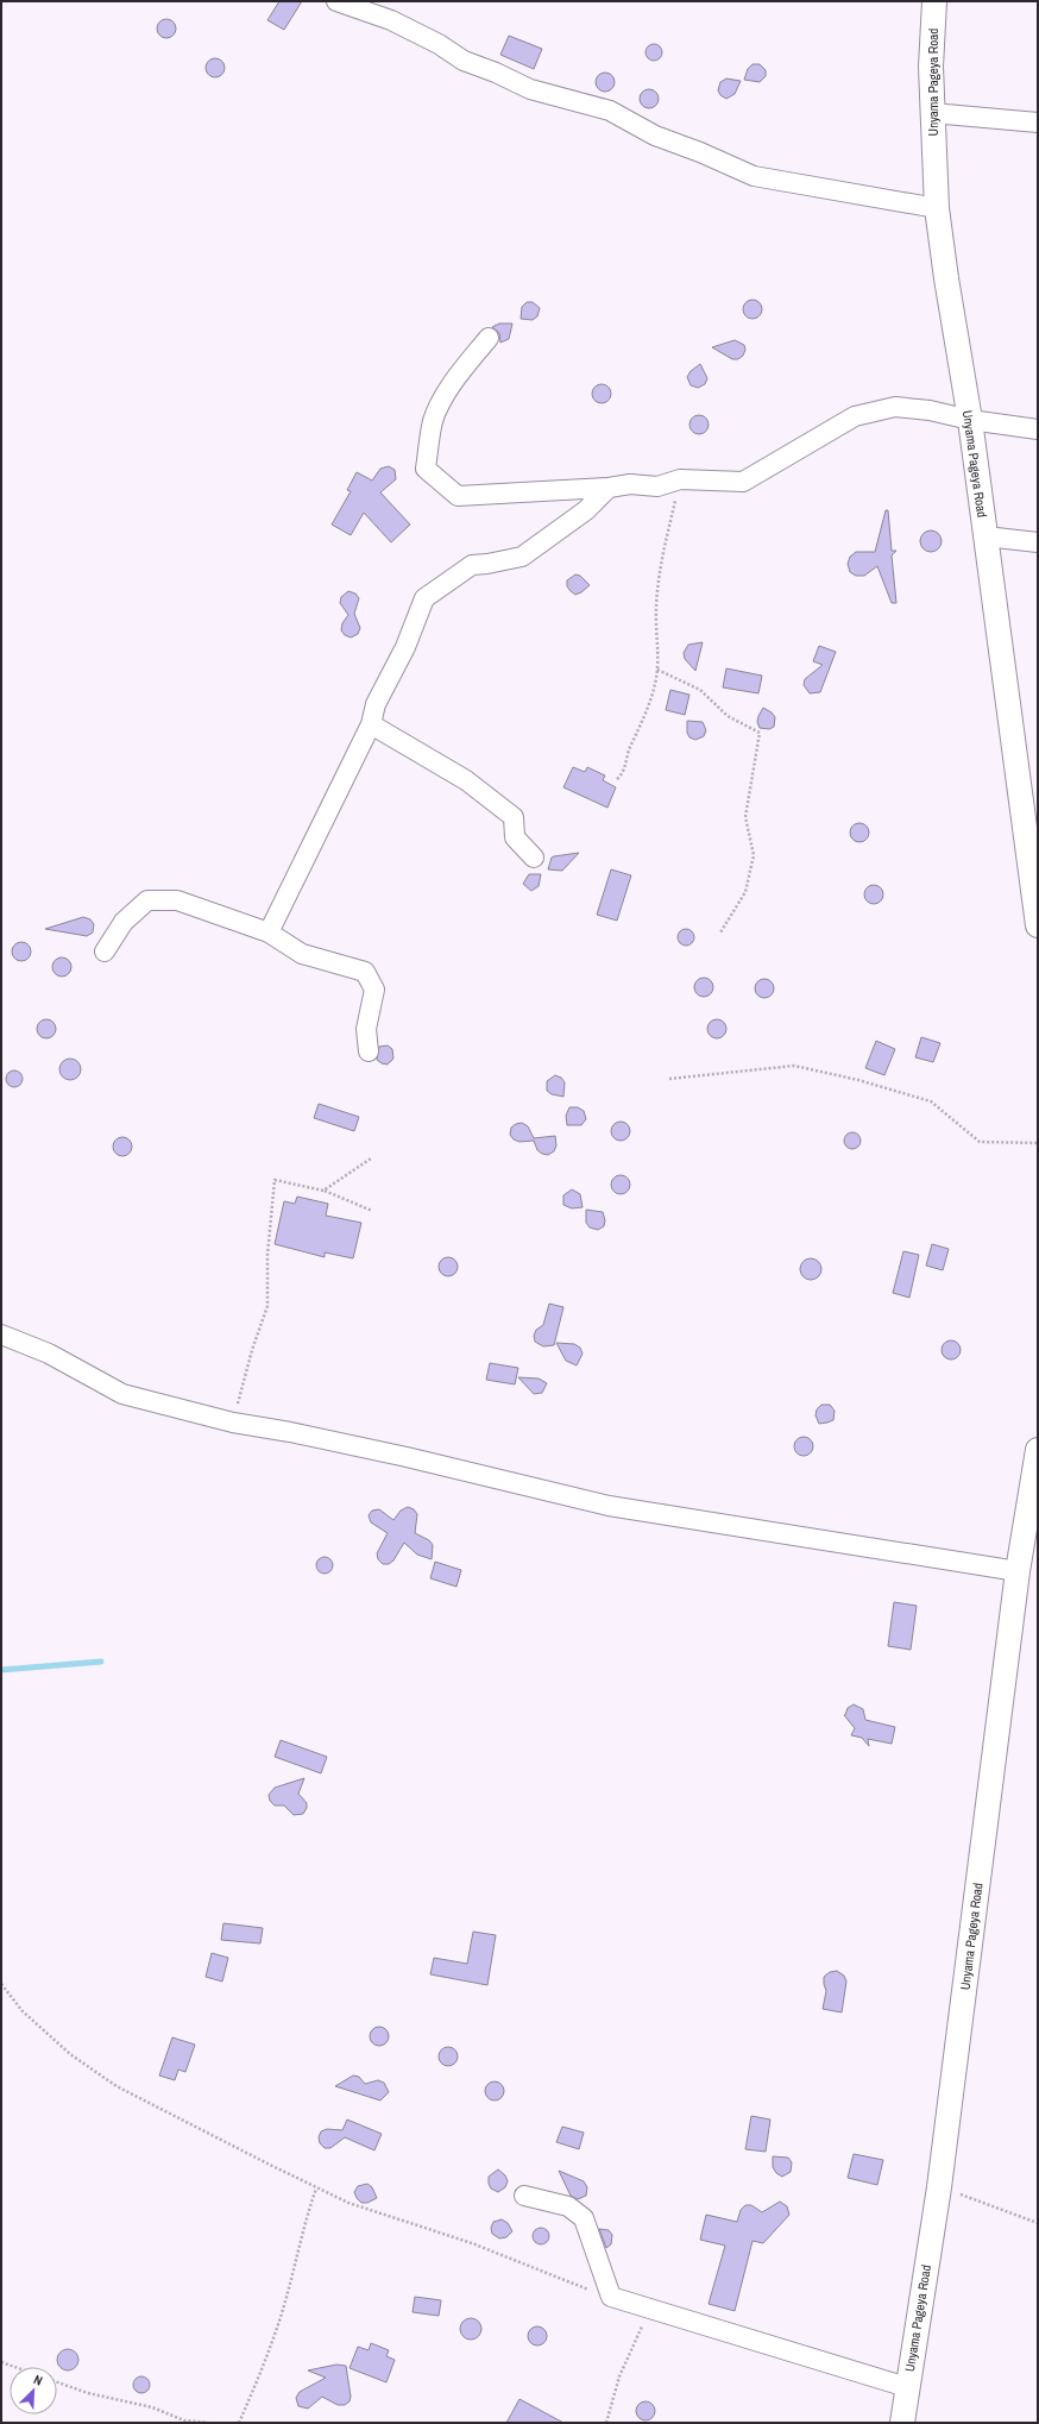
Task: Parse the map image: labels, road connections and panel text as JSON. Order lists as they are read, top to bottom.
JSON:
{
  "streets": {
    "street": ["Unyama Pageya Road"]
  },
  "north": "top right"
}
